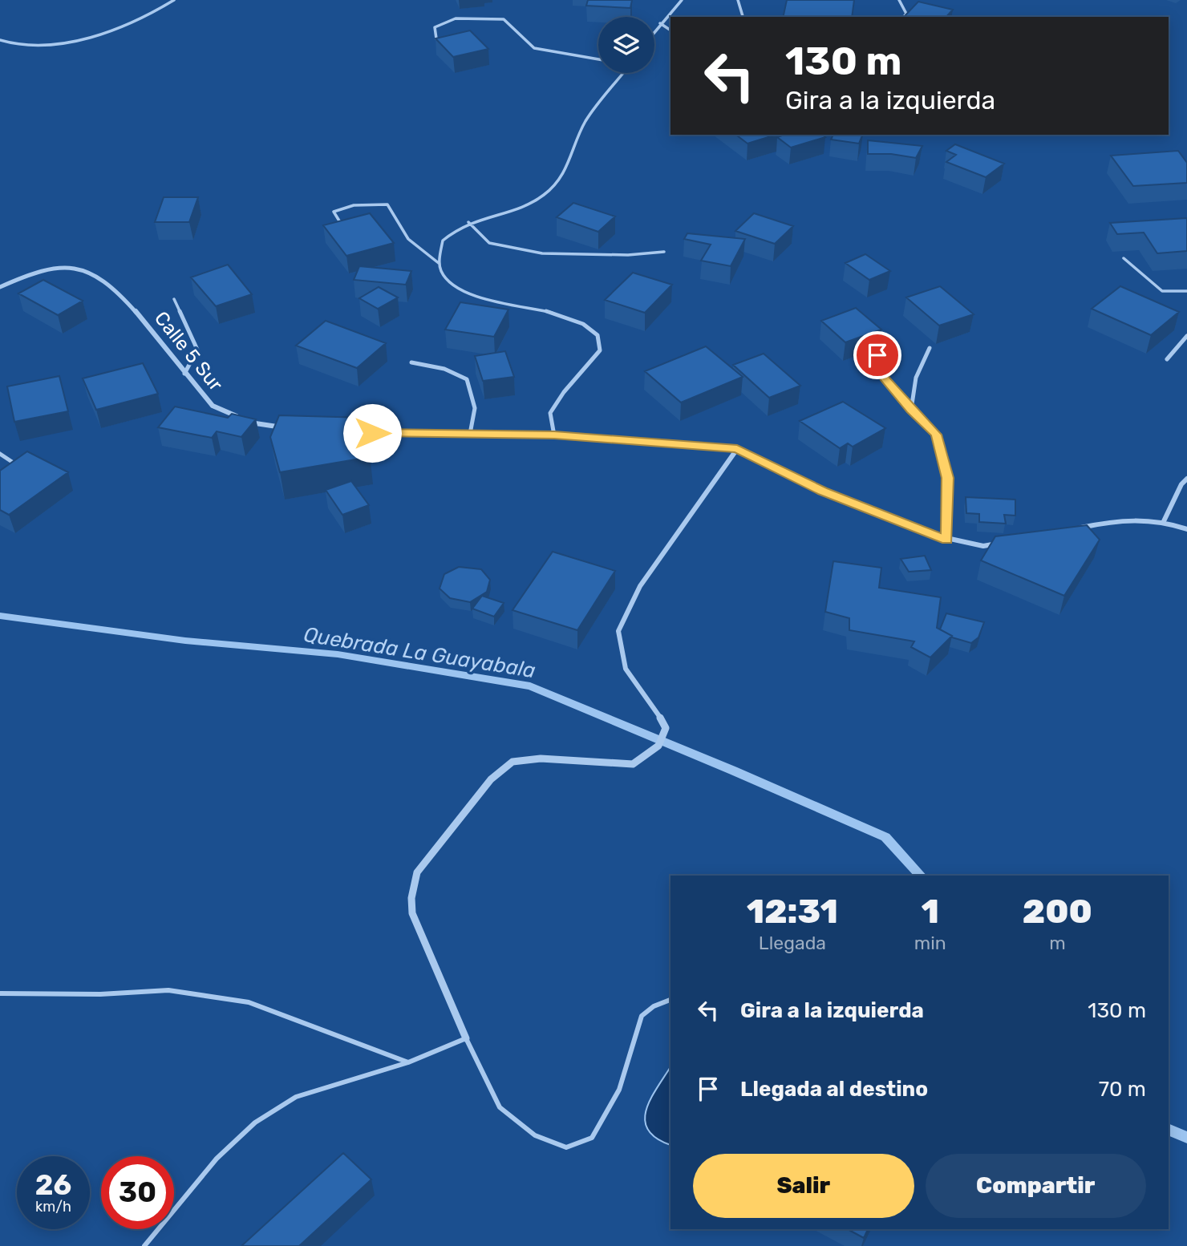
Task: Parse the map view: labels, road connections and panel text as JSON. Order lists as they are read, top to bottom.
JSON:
{
  "streets": {
    "street": ["Calle 5 Sur"]
  },
  "water": ["Quebrada La Guayabala"],
  "page": {
    "turn": ["130 m", "Gira a la izquierda"],
    "eta": [
      "12:31",
      "Llegada",
      "1",
      "min",
      "200",
      "m"
    ],
    "list": [
      {
        "name": "Gira a la izquierda",
        "value": "130 m"
      },
      {
        "name": "Llegada al destino",
        "value": "70 m"
      }
    ],
    "buttons": ["Salir", "Compartir"],
    "speed": "26 km/h",
    "limit": "30"
  }
}
